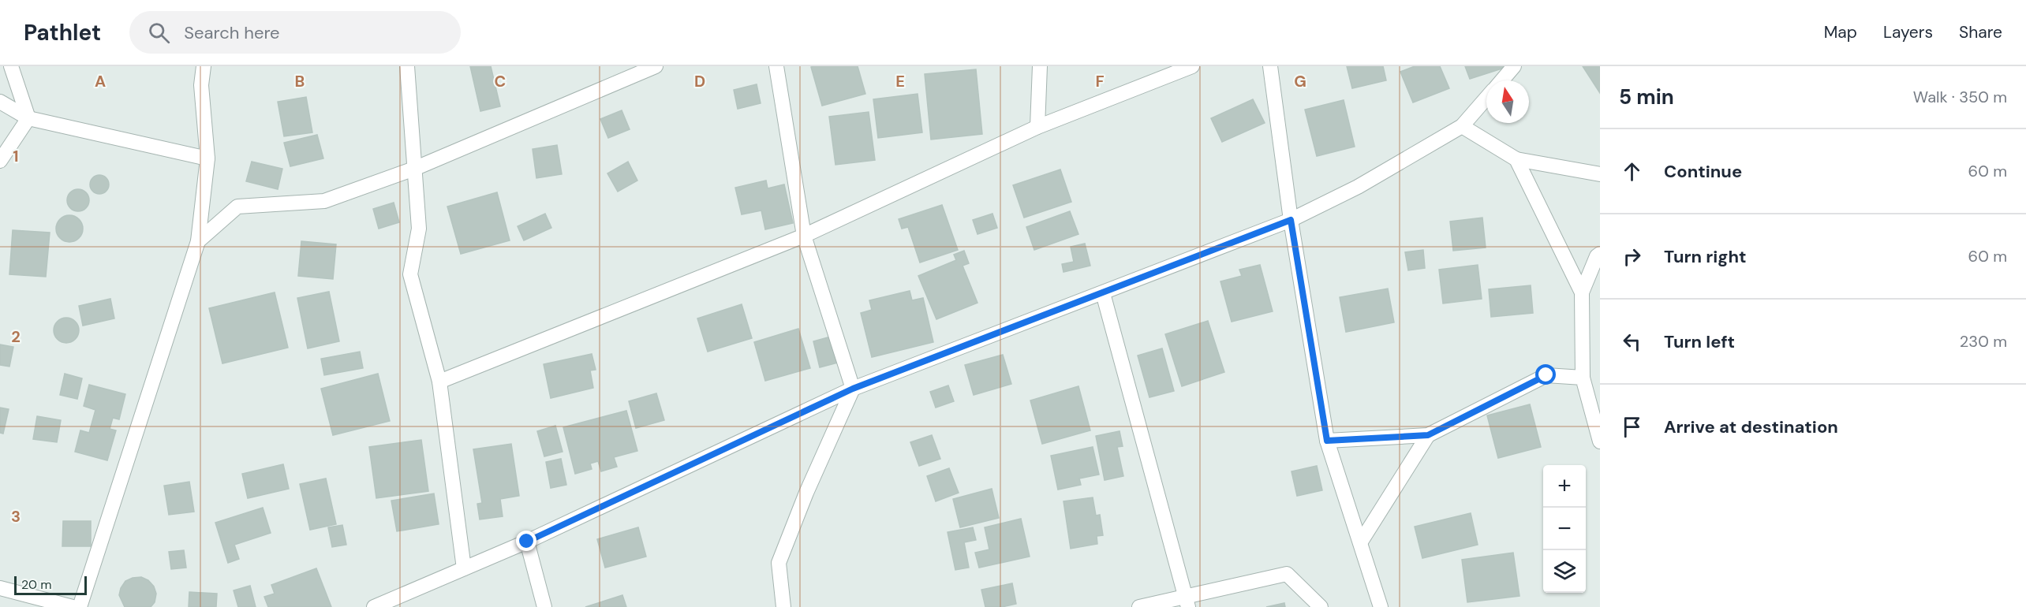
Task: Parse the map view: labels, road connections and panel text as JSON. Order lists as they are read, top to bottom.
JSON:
{
  "scale_bar": "20 m",
  "north": "top",
  "page": {
    "header": "Pathlet",
    "search": "Search here",
    "nav": ["Map", "Layers", "Share"],
    "heading": ["5 min", "Walk · 350 m"],
    "list": [
      ["Continue", "60 m"],
      ["Turn right", "60 m"],
      ["Turn left", "230 m"],
      "Arrive at destination"
    ],
    "map_buttons": ["+", "−"],
    "scale": "20 m"
  },
  "grid": {
    "columns": [
      "A",
      "B",
      "C",
      "D",
      "E",
      "F",
      "G"
    ],
    "rows": ["1", "2", "3"]
  }
}
